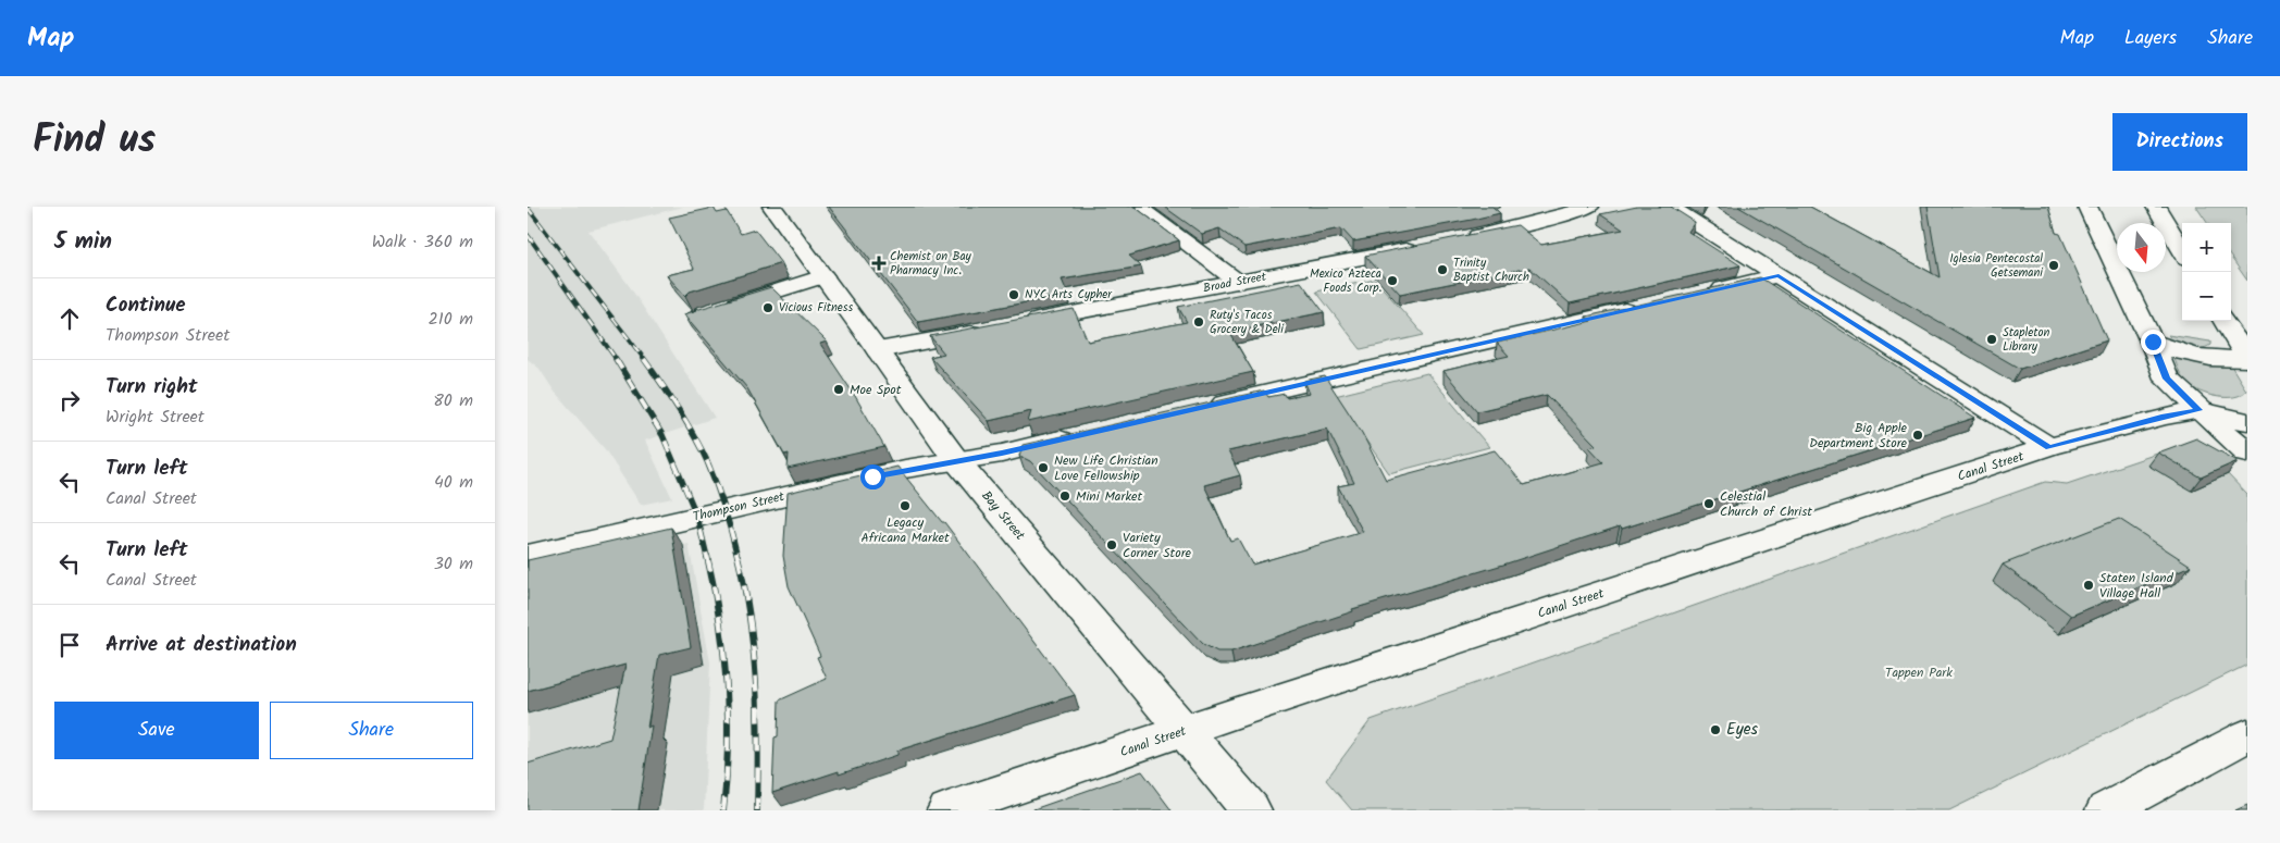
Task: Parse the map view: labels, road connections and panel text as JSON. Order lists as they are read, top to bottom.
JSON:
{
  "streets": {
    "street": [
      "Broad Street",
      "Canal Street",
      "Thompson Street",
      "Bay Street"
    ]
  },
  "crossings": [
    ["Canal Street", "Bay Street"],
    ["Thompson Street", "Bay Street"]
  ],
  "parks": ["Tappen Park"],
  "places": {
    "health": ["Chemist on Bay Pharmacy Inc."],
    "other": [
      "Iglesia Pentecostal Getsemani",
      "Trinity Baptist Church",
      "Mexico Azteca Foods Corp.",
      "NYC Arts Cypher",
      "Vicious Fitness",
      "Ruty's Tacos Grocery & Deli",
      "Stapleton Library",
      "Moe Spot",
      "Big Apple Department Store",
      "New Life Christian Love Fellowship",
      "Mini Market",
      "Celestial Church of Christ",
      "Legacy Africana Market",
      "Variety Corner Store",
      "Staten Island Village Hall",
      "Eyes"
    ]
  },
  "north": "bottom",
  "page": {
    "header": "Map",
    "nav": ["Map", "Layers", "Share"],
    "title": "Find us",
    "buttons": [
      "Directions",
      ["Save", "Share"]
    ],
    "heading": ["5 min", "Walk · 360 m"],
    "map_buttons": ["+", "−"],
    "list": [
      ["Continue", "Thompson Street", "210 m"],
      ["Turn right", "Wright Street", "80 m"],
      ["Turn left", "Canal Street", "40 m"],
      ["Turn left", "Canal Street", "30 m"],
      "Arrive at destination"
    ]
  }
}
